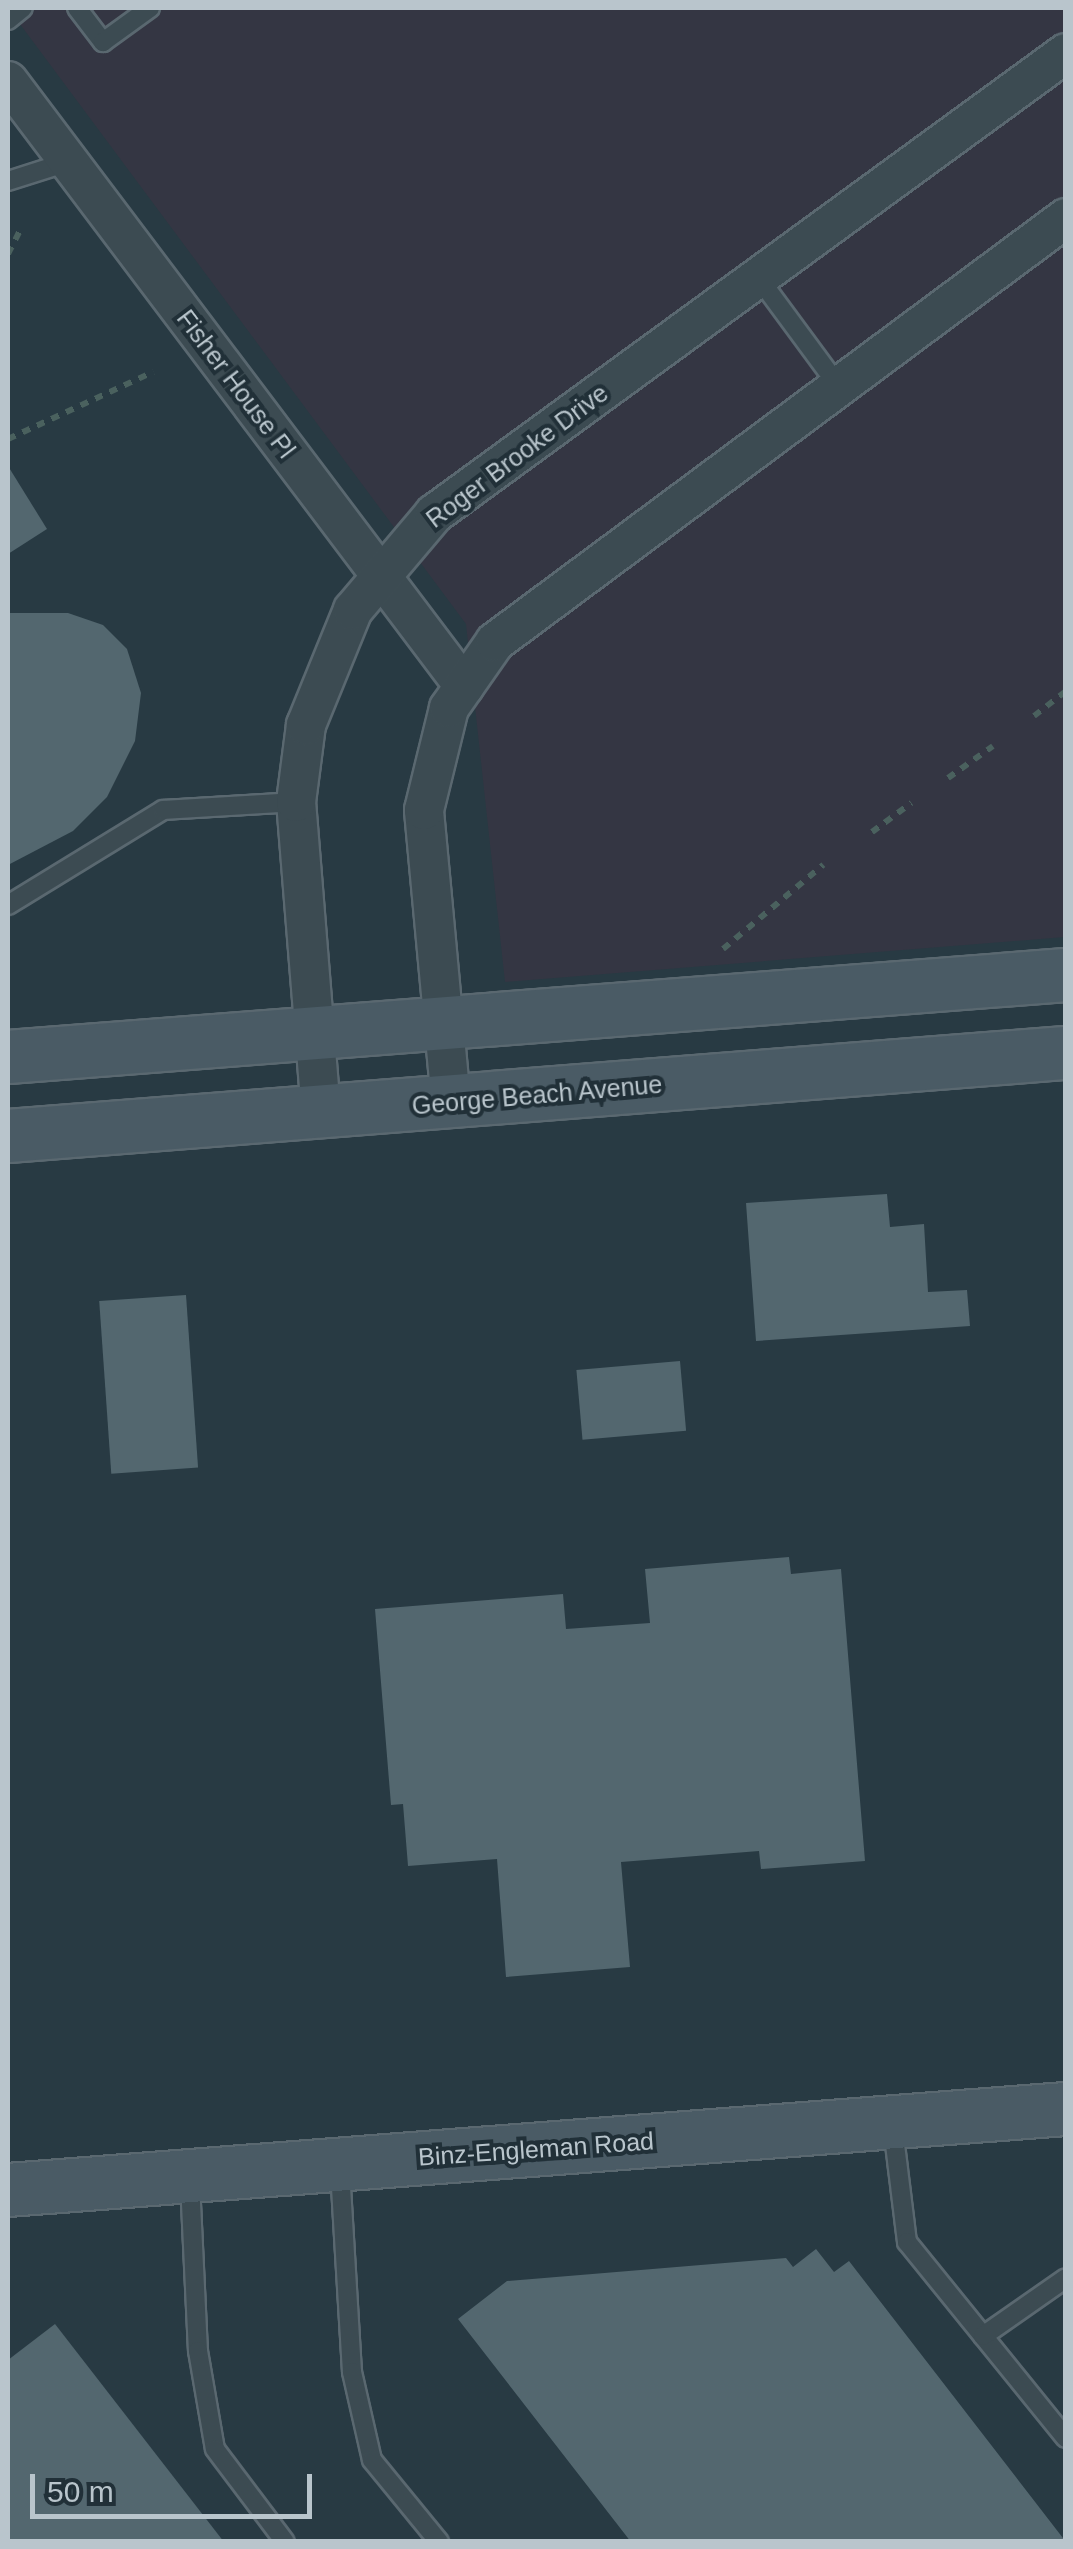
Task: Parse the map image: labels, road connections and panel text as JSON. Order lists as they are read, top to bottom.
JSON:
{
  "streets": {
    "street": [
      "Fisher House Pl",
      "Roger Brooke Drive",
      "George Beach Avenue",
      "Binz-Engleman Road"
    ]
  },
  "crossings": [
    ["Fisher House Pl", "Roger Brooke Drive"],
    ["Roger Brooke Drive", "George Beach Avenue"]
  ],
  "scale_bar": "50 m"
}
